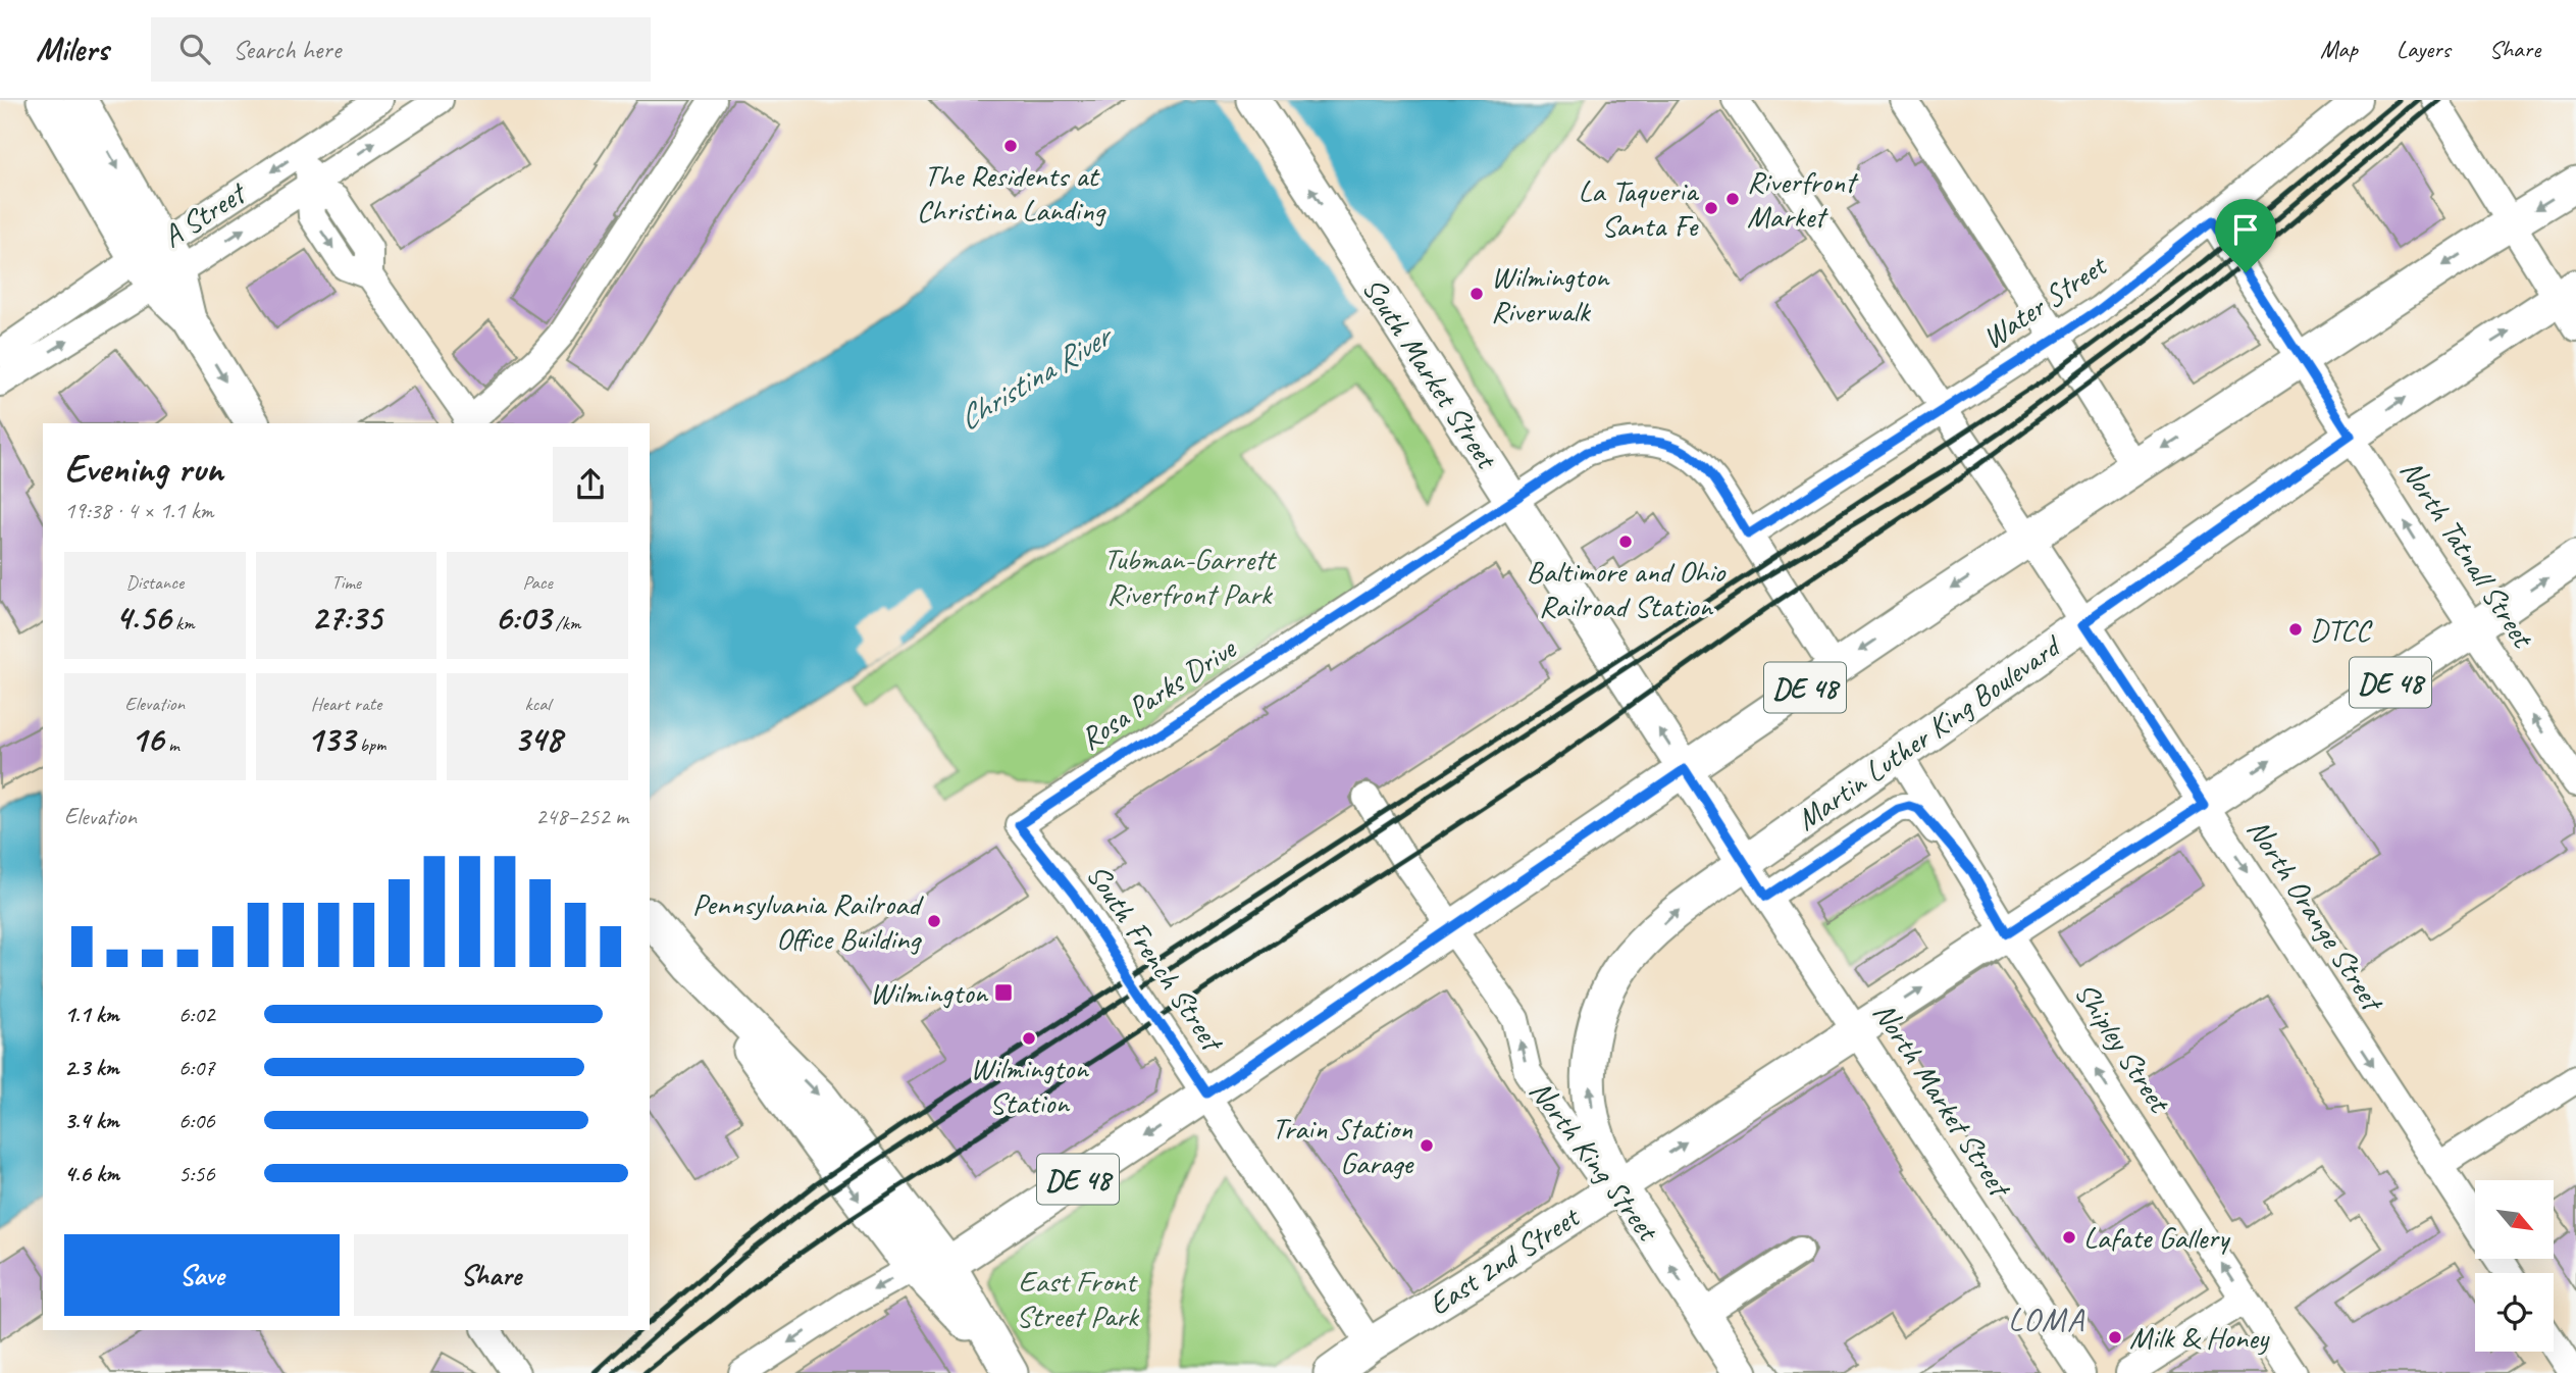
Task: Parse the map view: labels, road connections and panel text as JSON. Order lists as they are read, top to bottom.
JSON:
{
  "streets": {
    "main road": [
      "South Market Street",
      "DE 48",
      "Martin Luther King Boulevard",
      "North King Street",
      "East 2nd Street"
    ],
    "street": [
      "A Street",
      "Water Street",
      "North Tatnall Street",
      "Rosa Parks Drive",
      "North Orange Street",
      "South French Street",
      "Shipley Street",
      "North Market Street"
    ]
  },
  "crossings": [
    ["Water Street", "North Tatnall Street"],
    ["Water Street", "Rosa Parks Drive"],
    ["Water Street", "North Orange Street"],
    ["South Market Street", "DE 48"],
    ["South Market Street", "Rosa Parks Drive"],
    ["South Market Street", "Martin Luther King Boulevard"],
    ["South Market Street", "North Market Street"],
    ["North Tatnall Street", "DE 48"],
    ["North Tatnall Street", "Martin Luther King Boulevard"],
    ["DE 48", "Rosa Parks Drive"],
    ["DE 48", "North Orange Street"],
    ["DE 48", "South French Street"],
    ["DE 48", "Shipley Street"],
    ["DE 48", "North Market Street"],
    ["DE 48", "North King Street"],
    ["DE 48", "East 2nd Street"],
    ["Rosa Parks Drive", "South French Street"],
    ["Martin Luther King Boulevard", "North Orange Street"],
    ["Martin Luther King Boulevard", "Shipley Street"],
    ["Martin Luther King Boulevard", "North Market Street"],
    ["Martin Luther King Boulevard", "North King Street"],
    ["Martin Luther King Boulevard", "East 2nd Street"],
    ["South French Street", "East 2nd Street"],
    ["North Market Street", "East 2nd Street"],
    ["North King Street", "East 2nd Street"]
  ],
  "one_way": [
    "South Market Street",
    "North Tatnall Street",
    "Shipley Street",
    "North King Street",
    "East 2nd Street"
  ],
  "districts": ["LOMA"],
  "water": ["Christina River"],
  "parks": ["Tubman-Garrett Riverfront Park", "East Front Street Park"],
  "places": {
    "other": [
      "The Residents at Christina Landing",
      "Riverfront Market",
      "La Taqueria Santa Fe",
      "Wilmington Riverwalk",
      "Baltimore and Ohio Railroad Station",
      "DTCC",
      "Pennsylvania Railroad Office Building",
      "Wilmington Station",
      "Train Station Garage",
      "Lafate Gallery",
      "Milk & Honey"
    ],
    "transit": ["Wilmington"]
  },
  "north": "bottom right",
  "page": {
    "header": "Milers",
    "search": "Search here",
    "nav": ["Map", "Layers", "Share"],
    "heading": ["Evening run", "19:38 · 4 × 1.1 km"],
    "stats": [
      ["Distance", "4.56 km"],
      ["Time", "27:35"],
      ["Pace", "6:03 /km"],
      ["Elevation", "16 m"],
      ["Heart rate", "133 bpm"],
      ["kcal", "348"]
    ],
    "chart": ["Elevation", "248–252 m"],
    "list": [
      {
        "name": "1.1 km",
        "note": "6:02"
      },
      {
        "name": "2.3 km",
        "note": "6:07"
      },
      {
        "name": "3.4 km",
        "note": "6:06"
      },
      {
        "name": "4.6 km",
        "note": "5:56"
      }
    ],
    "buttons": ["Save", "Share"]
  }
}
